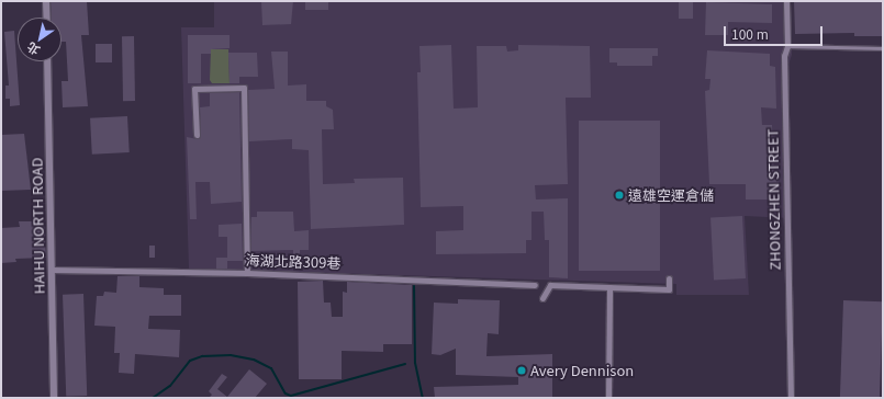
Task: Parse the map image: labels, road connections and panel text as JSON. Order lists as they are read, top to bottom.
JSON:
{
  "streets": {
    "street": ["ZHONGZHEN STREET", "HAIHU NORTH ROAD", "海湖北路309巷"]
  },
  "crossings": [
    ["HAIHU NORTH ROAD", "海湖北路309巷"]
  ],
  "places": ["遠雄空運倉儲", "Avery Dennison"],
  "scale_bar": "100 m",
  "north": "bottom left"
}
